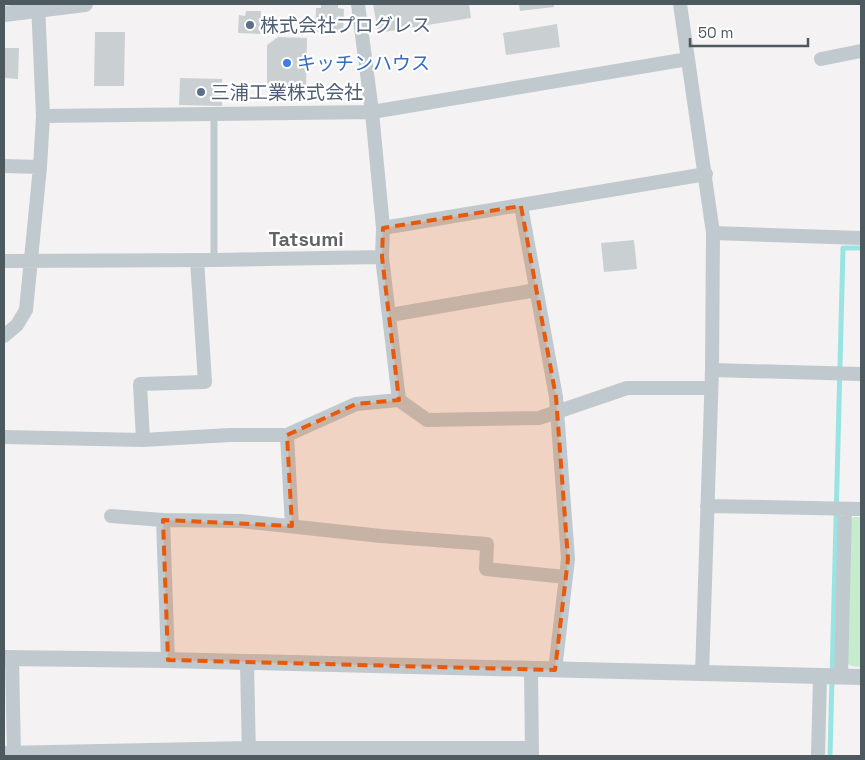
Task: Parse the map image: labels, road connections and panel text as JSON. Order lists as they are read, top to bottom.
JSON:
{
  "districts": ["Tatsumi"],
  "places": ["株式会社プログレス", "キッチンハウス", "三浦工業株式会社"],
  "scale_bar": "50 m"
}
